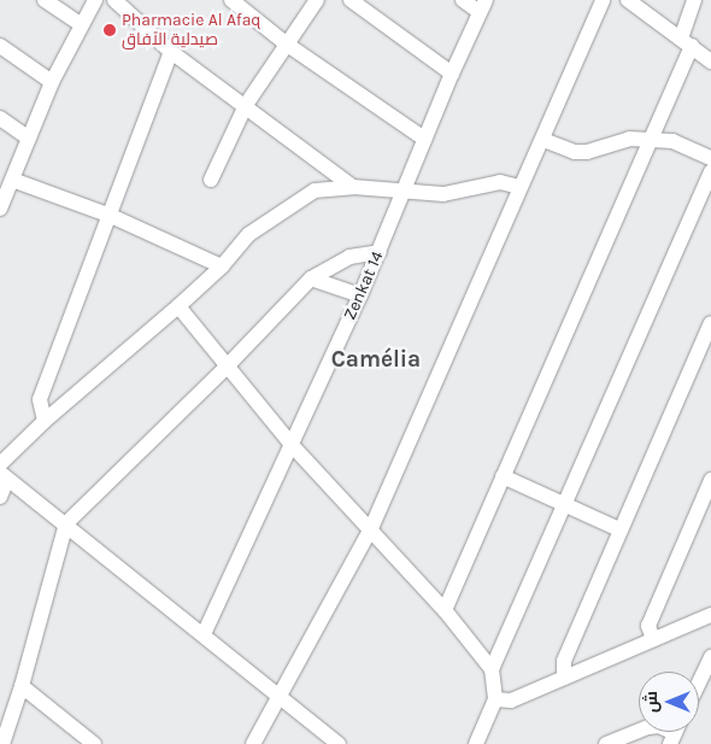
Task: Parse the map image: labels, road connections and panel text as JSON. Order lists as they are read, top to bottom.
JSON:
{
  "streets": {
    "street": ["Zenkat 14"]
  },
  "districts": ["Camélia"],
  "places": ["Pharmacie Al Afaq صيدلية الاًفاق"],
  "north": "left"
}
